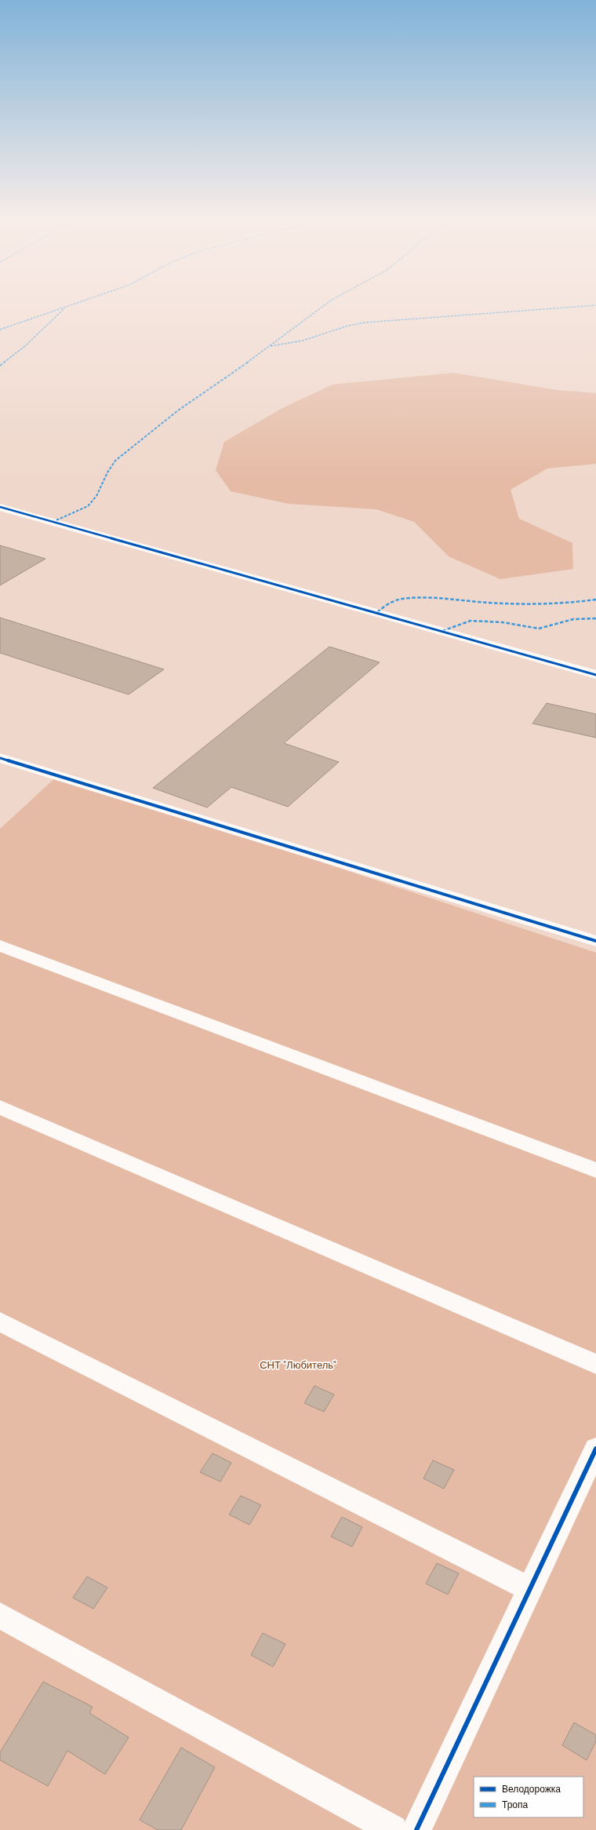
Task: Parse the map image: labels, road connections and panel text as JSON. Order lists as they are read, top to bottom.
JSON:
{
  "parks": ["СНТ \"Любитель\""],
  "legend": ["Велодорожка", "Тропа"]
}
